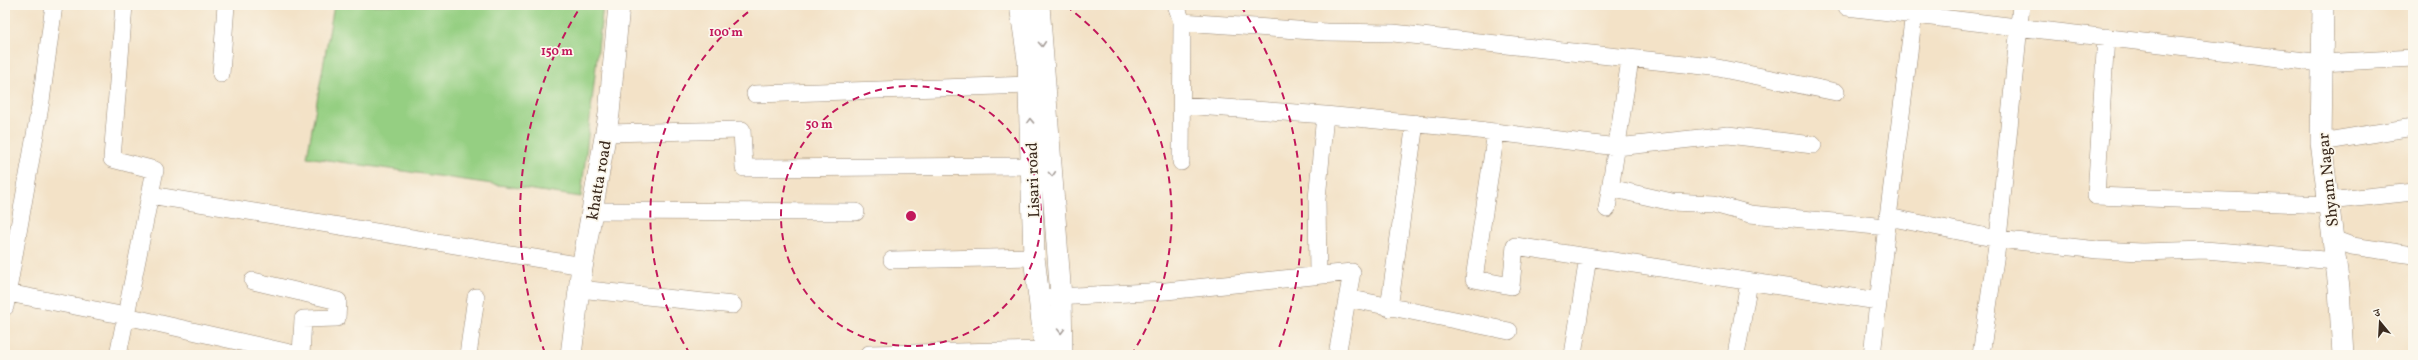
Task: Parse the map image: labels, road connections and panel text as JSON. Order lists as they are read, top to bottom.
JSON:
{
  "streets": {
    "street": ["khatta road", "Lisari road", "Shyam Nagar"]
  },
  "north": "top",
  "rings": ["100 m", "150 m", "50 m"]
}
